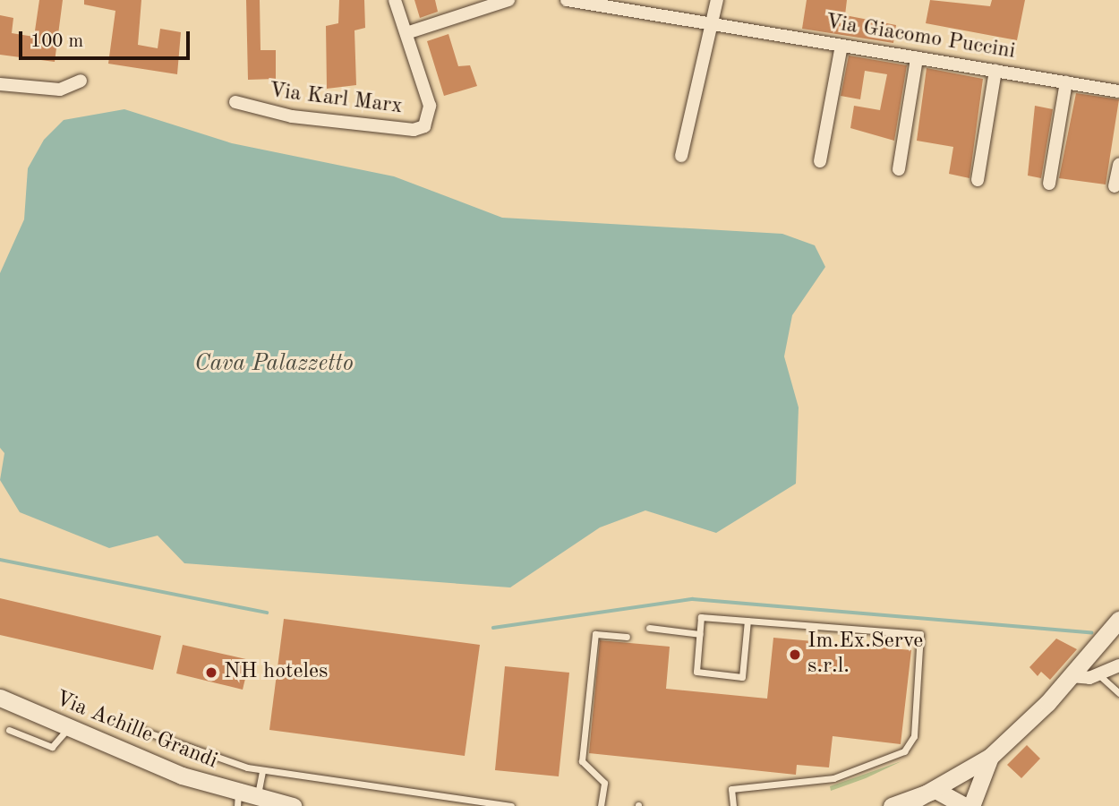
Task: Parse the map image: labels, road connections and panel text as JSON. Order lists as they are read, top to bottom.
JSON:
{
  "streets": {
    "main road": ["Via Achille Grandi"],
    "street": ["Via Giacomo Puccini", "Via Karl Marx"]
  },
  "water": ["Cava Palazzetto"],
  "places": ["Im.Ex.Serve s.r.l.", "NH hoteles"],
  "scale_bar": "100 m"
}
